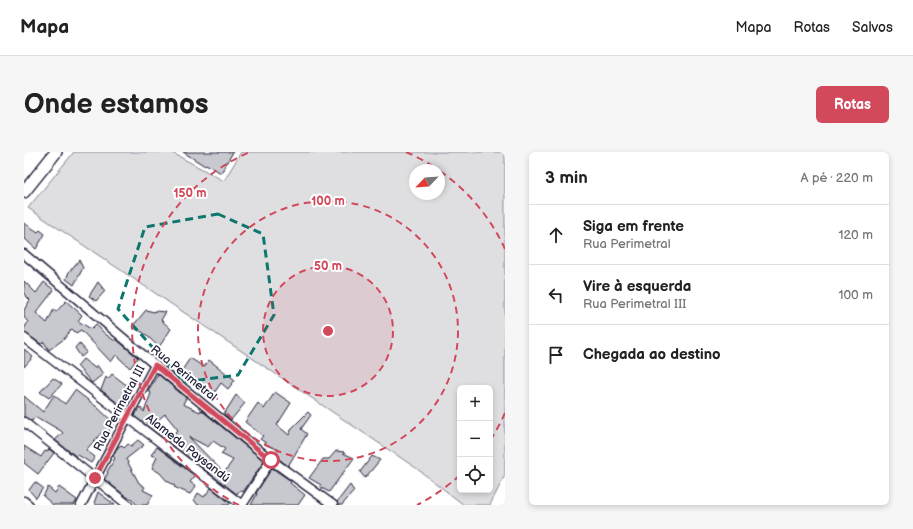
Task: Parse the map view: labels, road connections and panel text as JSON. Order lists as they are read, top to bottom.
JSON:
{
  "streets": {
    "street": ["Rua Perimetral", "Rua Perimetral III", "Alameda Paysandú"]
  },
  "crossings": [
    ["Rua Perimetral", "Rua Perimetral III"],
    ["Rua Perimetral III", "Alameda Paysandú"]
  ],
  "north": "bottom left",
  "page": {
    "header": "Mapa",
    "nav": ["Mapa", "Rotas", "Salvos"],
    "buttons": "Rotas",
    "title": "Onde estamos",
    "heading": ["3 min", "A pé · 220 m"],
    "list": [
      ["Siga em frente", "Rua Perimetral", "120 m"],
      ["Vire à esquerda", "Rua Perimetral III", "100 m"],
      "Chegada ao destino"
    ],
    "map_buttons": ["+", "−"]
  },
  "rings": ["150 m", "100 m", "50 m"]
}
